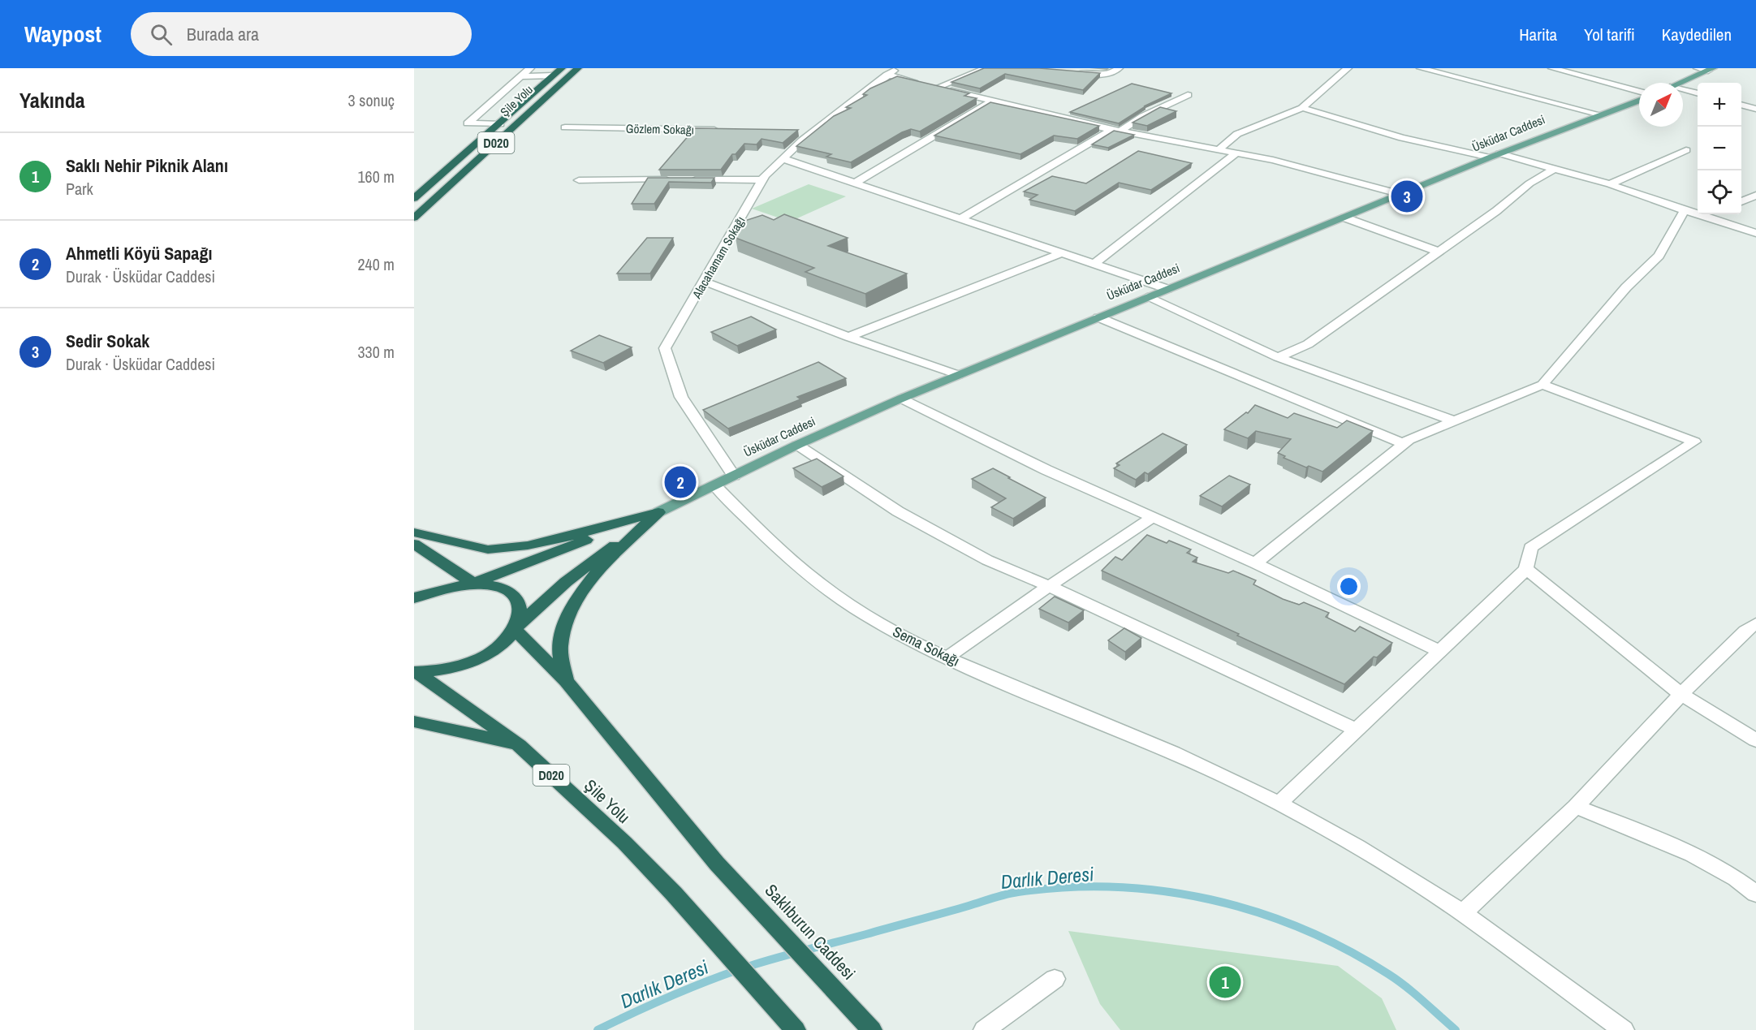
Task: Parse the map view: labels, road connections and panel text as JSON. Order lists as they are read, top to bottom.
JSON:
{
  "streets": {
    "highway": [
      "Şile Yolu",
      "Üsküdar Caddesi",
      "D020",
      "Saklıburun Caddesi"
    ],
    "street": ["Gözlem Sokağı", "Alacahamam Sokağı", "Sema Sokağı"]
  },
  "crossings": [
    ["Şile Yolu", "Üsküdar Caddesi"],
    ["Üsküdar Caddesi", "Alacahamam Sokağı"],
    ["Üsküdar Caddesi", "Sema Sokağı"]
  ],
  "water": ["Darlık Deresi"],
  "north": "top right",
  "page": {
    "header": "Waypost",
    "search": "Burada ara",
    "nav": ["Harita", "Yol tarifi", "Kaydedilen"],
    "heading": ["Yakında", "3 sonuç"],
    "map_buttons": ["+", "−"],
    "list": [
      {
        "mark": "1",
        "name": "Saklı Nehir Piknik Alanı",
        "note": "Park",
        "value": "160 m"
      },
      {
        "mark": "2",
        "name": "Ahmetli Köyü Sapağı",
        "note": "Durak · Üsküdar Caddesi",
        "value": "240 m"
      },
      {
        "mark": "3",
        "name": "Sedir Sokak",
        "note": "Durak · Üsküdar Caddesi",
        "value": "330 m"
      }
    ],
    "pins": ["3", "2", "1"]
  }
}
